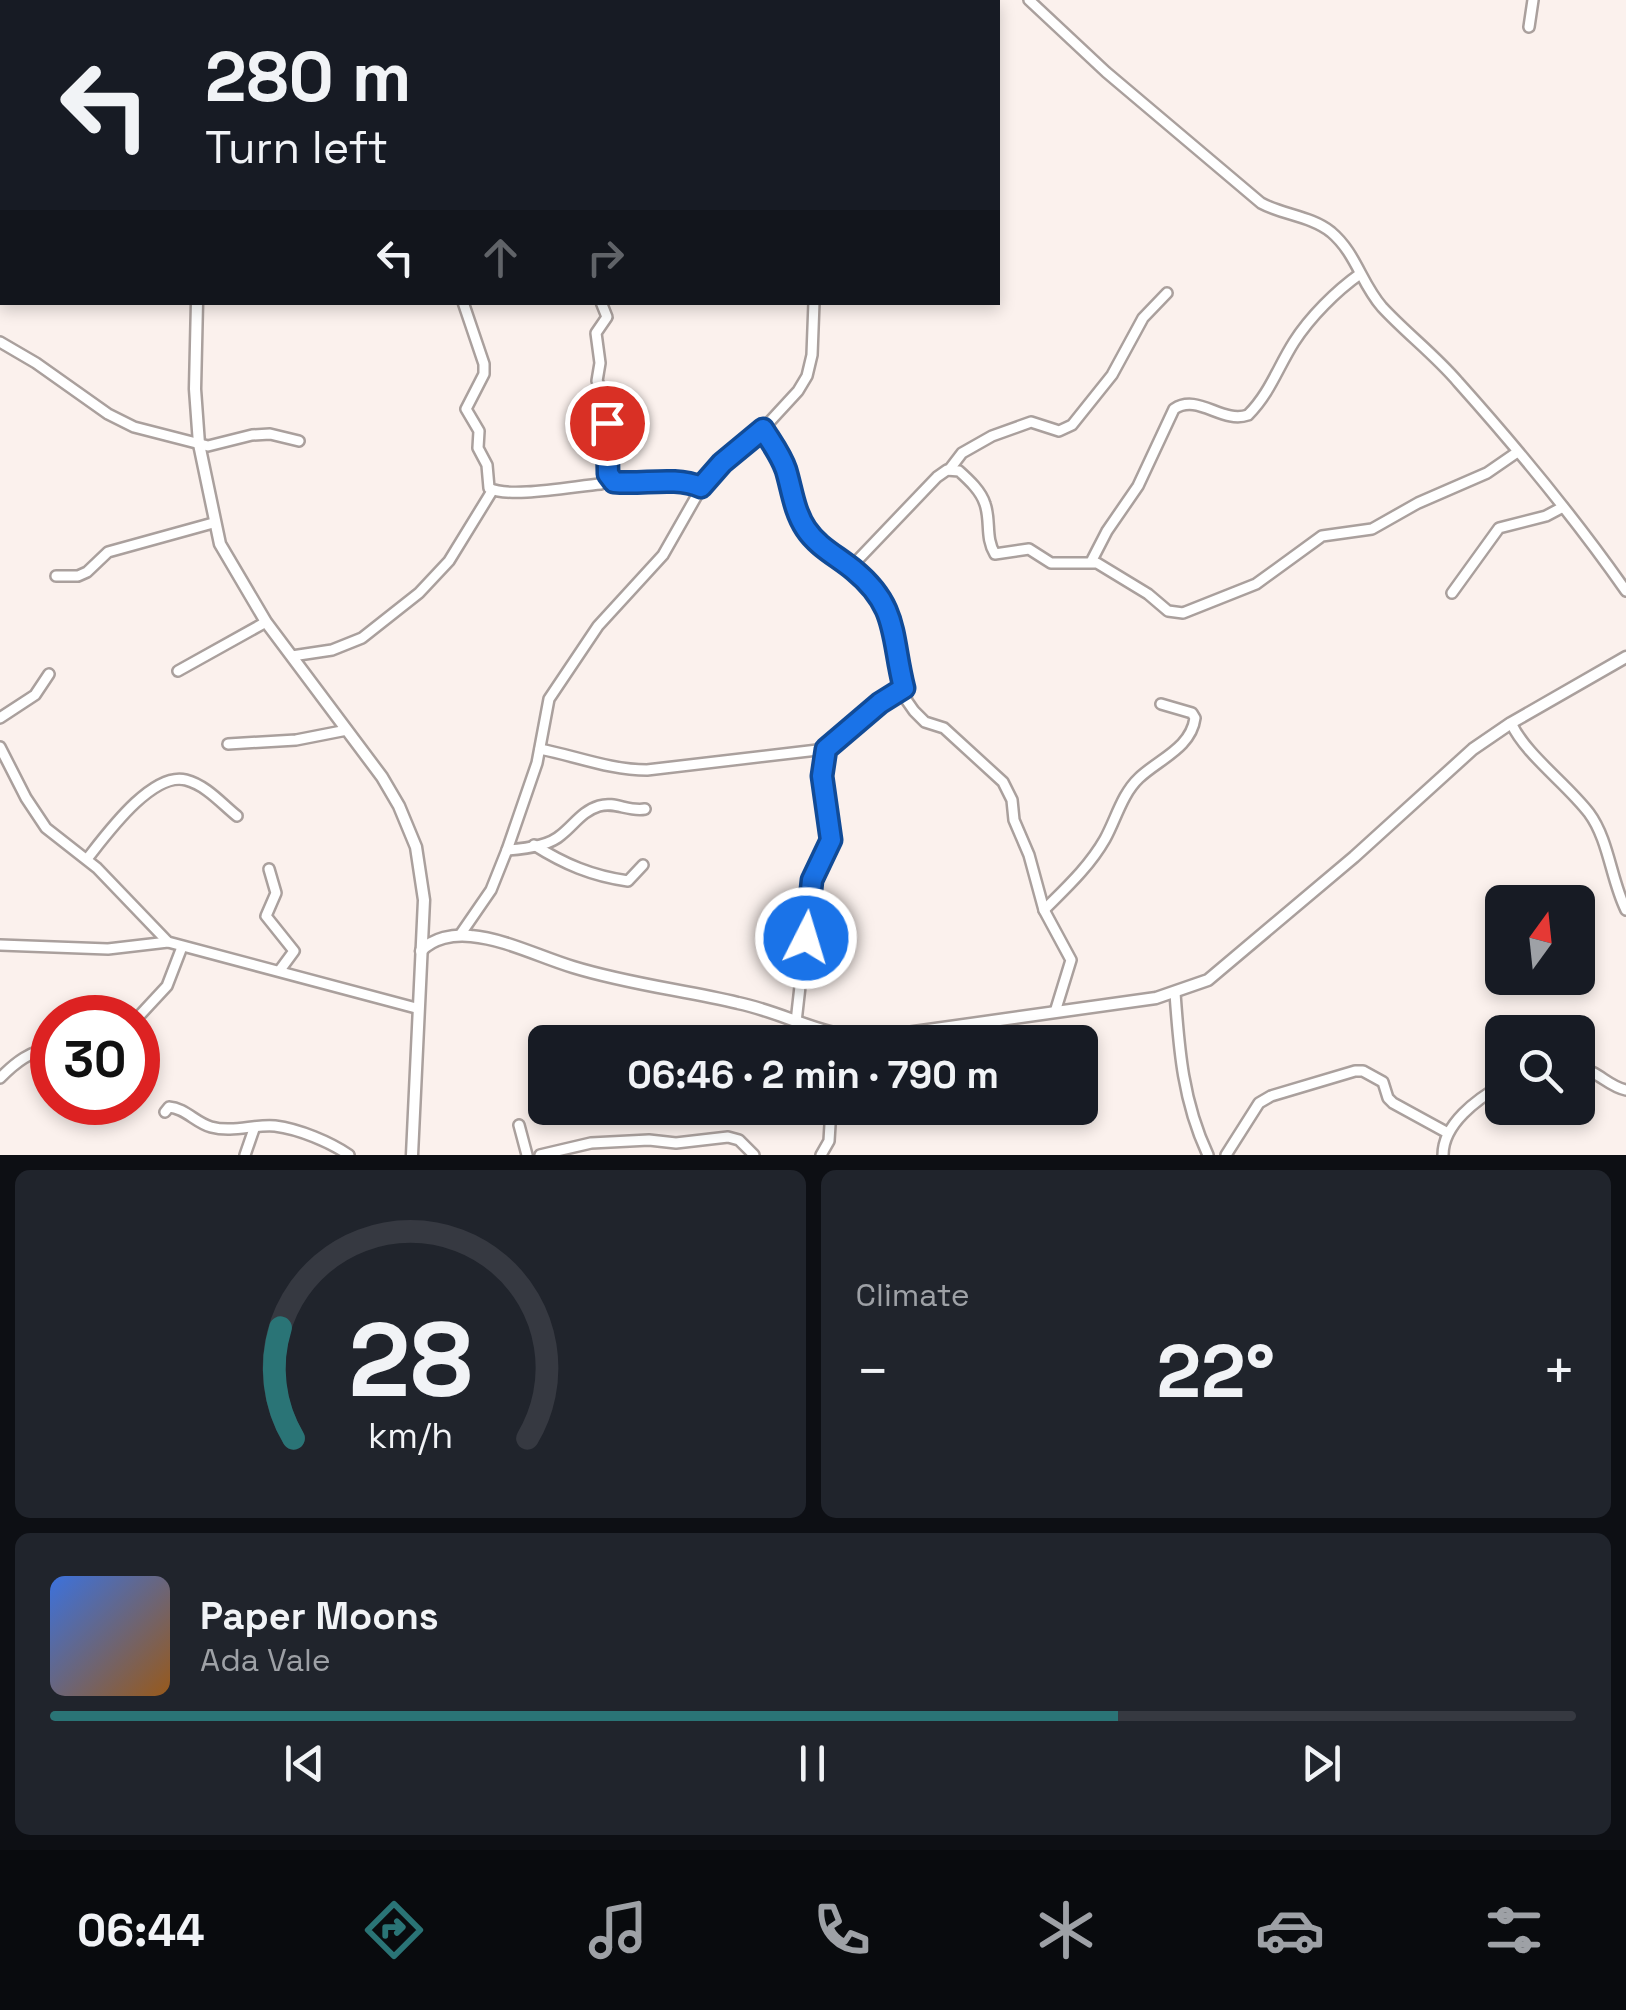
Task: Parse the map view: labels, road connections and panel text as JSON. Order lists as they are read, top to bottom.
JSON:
{
  "north": "top",
  "page": {
    "turn": ["280 m", "Turn left"],
    "limit": "30",
    "trip": "06:46 · 2 min · 790 m",
    "tile": "Climate",
    "heat": ["−", "22°", "+"],
    "song": ["Paper Moons", "Ada Vale"],
    "tabs": "06:44",
    "gauge": ["28", "km/h"]
  }
}
